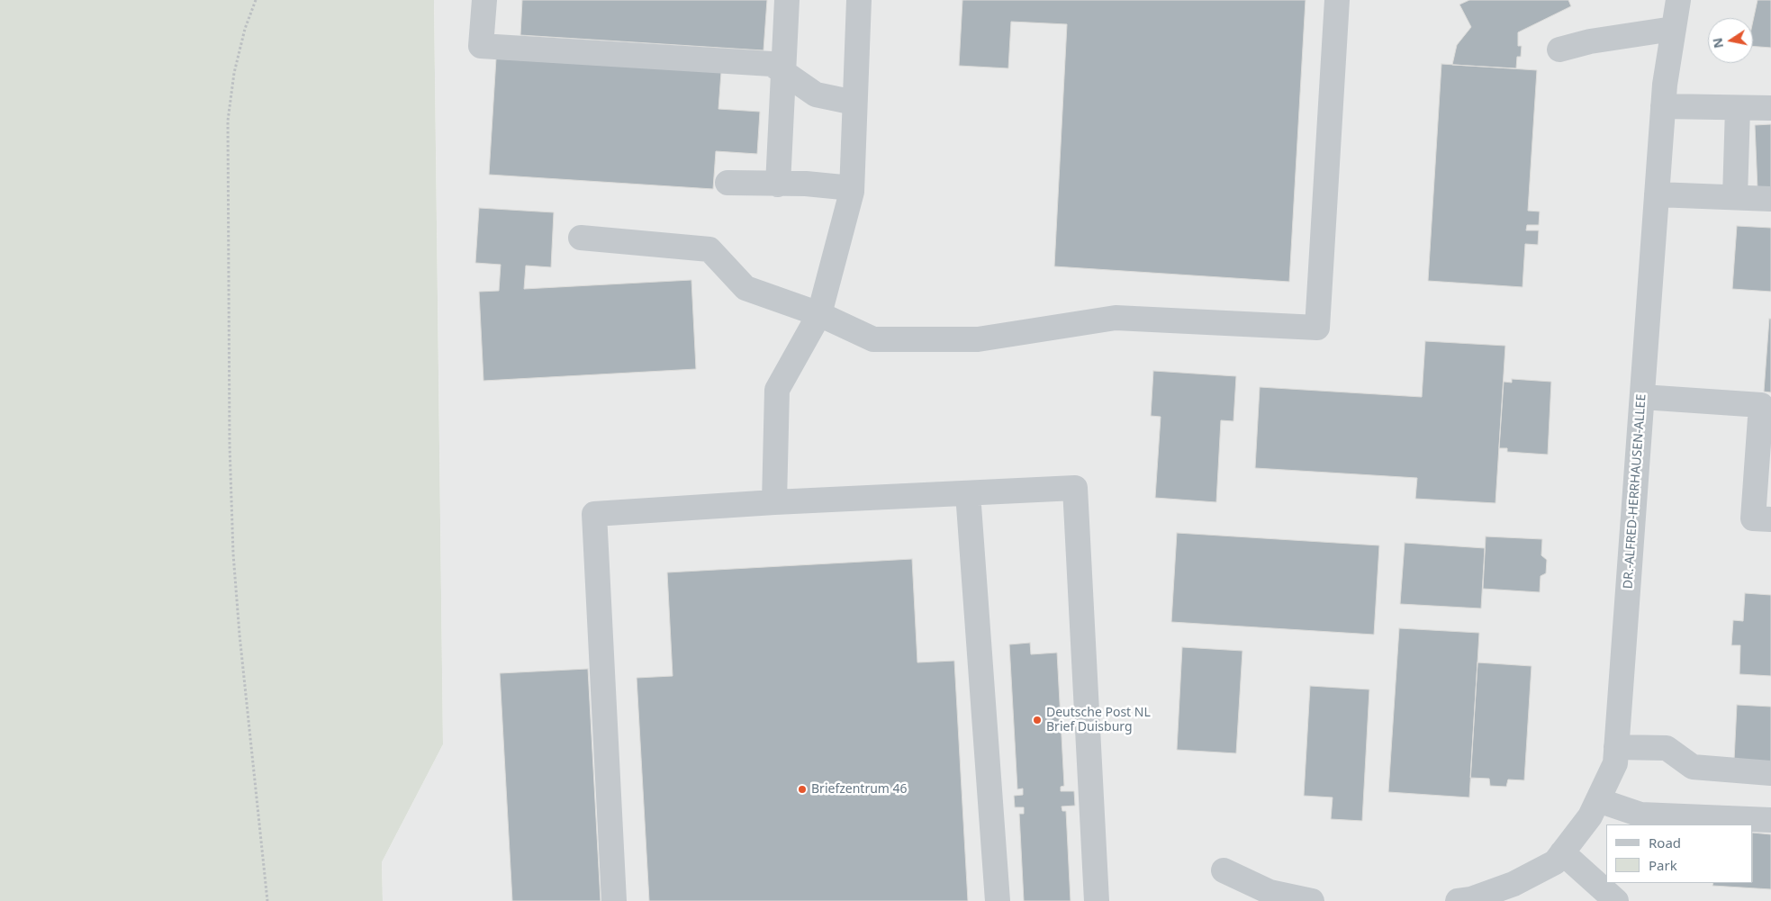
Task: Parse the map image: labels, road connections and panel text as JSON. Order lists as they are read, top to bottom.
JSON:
{
  "streets": {
    "street": ["DR.-ALFRED-HERRHAUSEN-ALLEE"]
  },
  "places": ["Deutsche Post NL Brief Duisburg", "Briefzentrum 46"],
  "legend": ["Road", "Park"],
  "north": "left"
}
